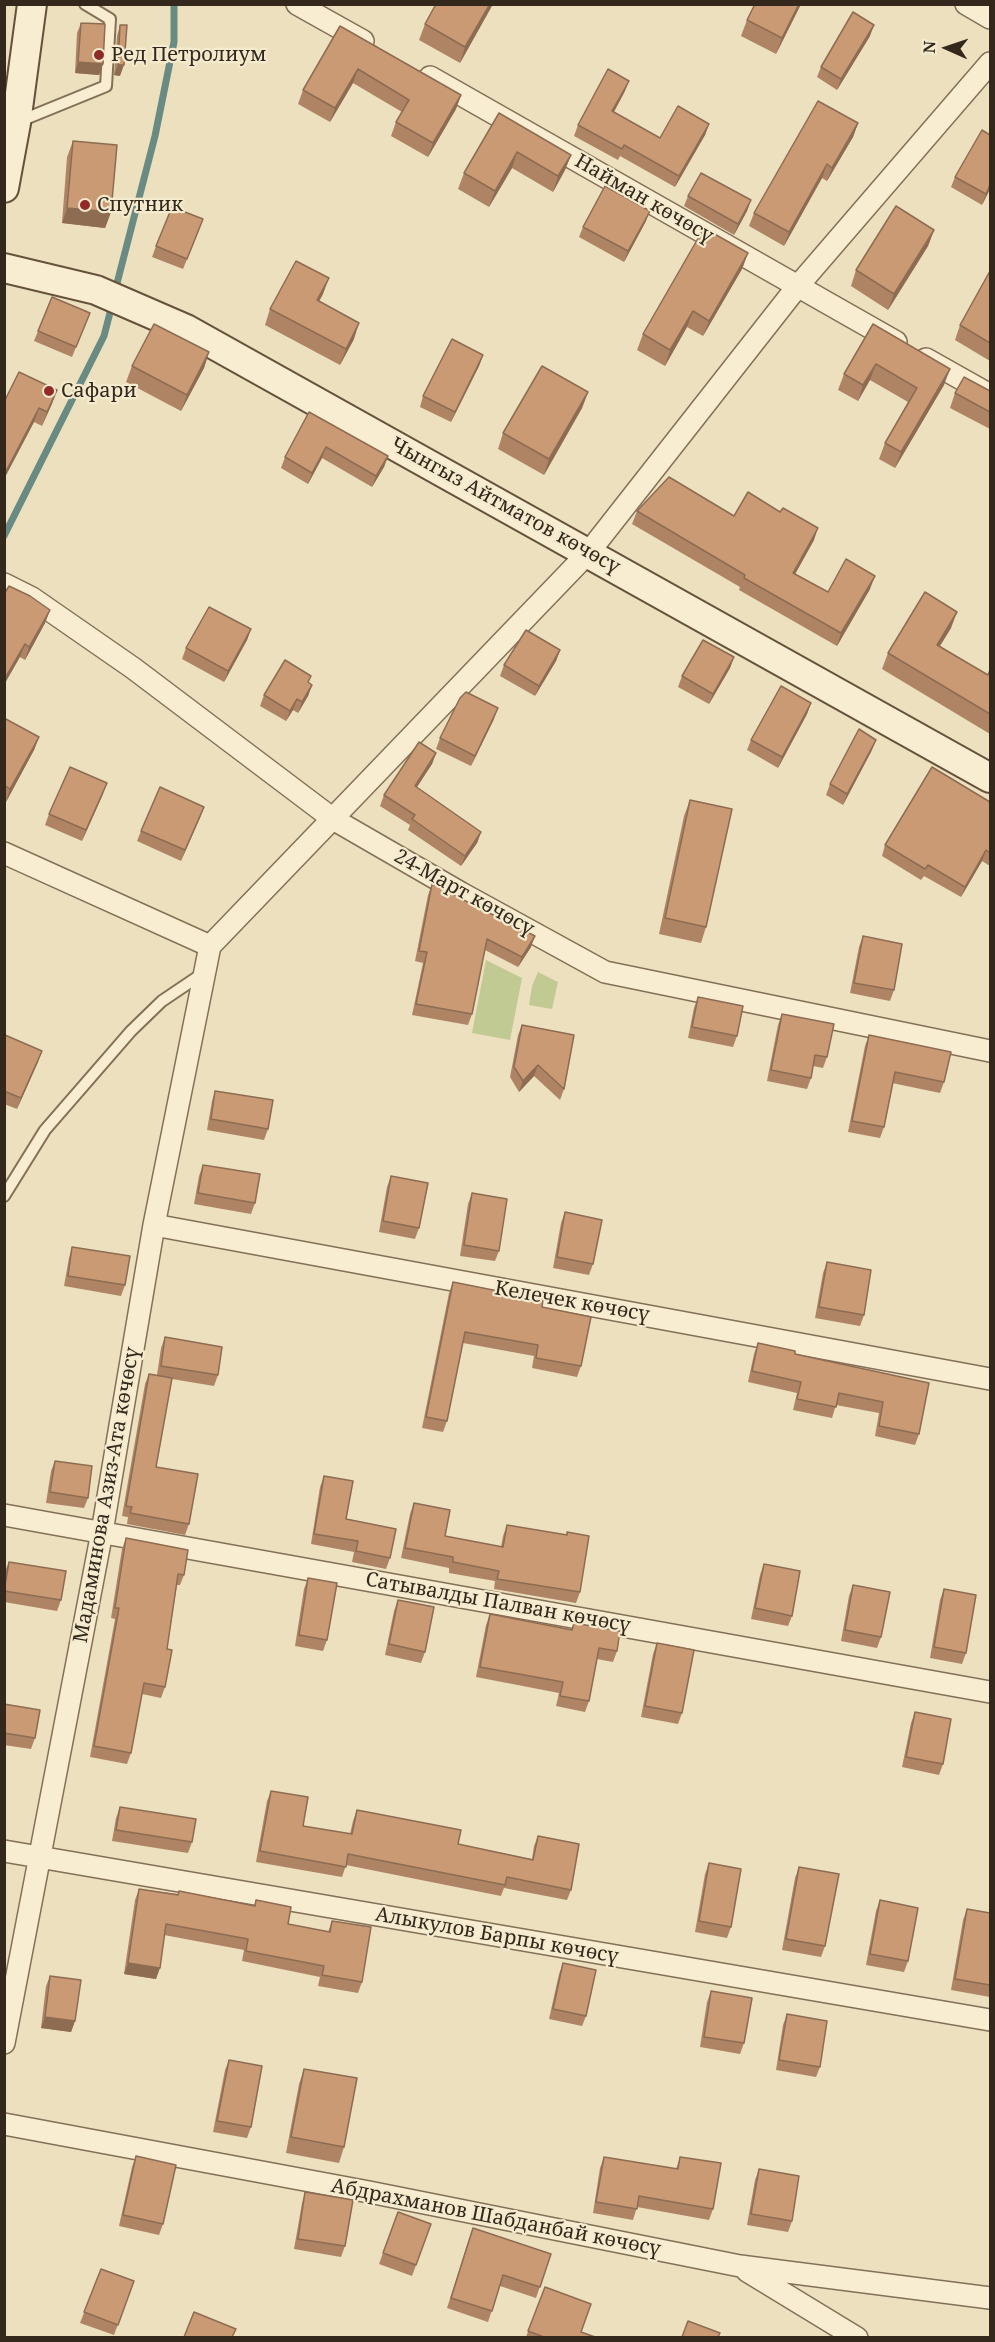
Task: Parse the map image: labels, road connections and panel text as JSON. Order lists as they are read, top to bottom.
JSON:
{
  "streets": {
    "main road": ["Чынгыз Айтматов көчөсү"],
    "street": [
      "Найман көчөсү",
      "24-Март көчөсү",
      "Келечек көчөсү",
      "Мадаминова Азиз-Ата көчөсү",
      "Сатывалды Палван көчөсү",
      "Алыкулов Барпы көчөсү",
      "Абдрахманов Шабданбай көчөсү"
    ]
  },
  "crossings": [
    ["Келечек көчөсү", "Мадаминова Азиз-Ата көчөсү"],
    ["Мадаминова Азиз-Ата көчөсү", "Сатывалды Палван көчөсү"],
    ["Мадаминова Азиз-Ата көчөсү", "Алыкулов Барпы көчөсү"]
  ],
  "places": ["Ред Петролиум", "Спутник", "Сафари"],
  "north": "left"
}
